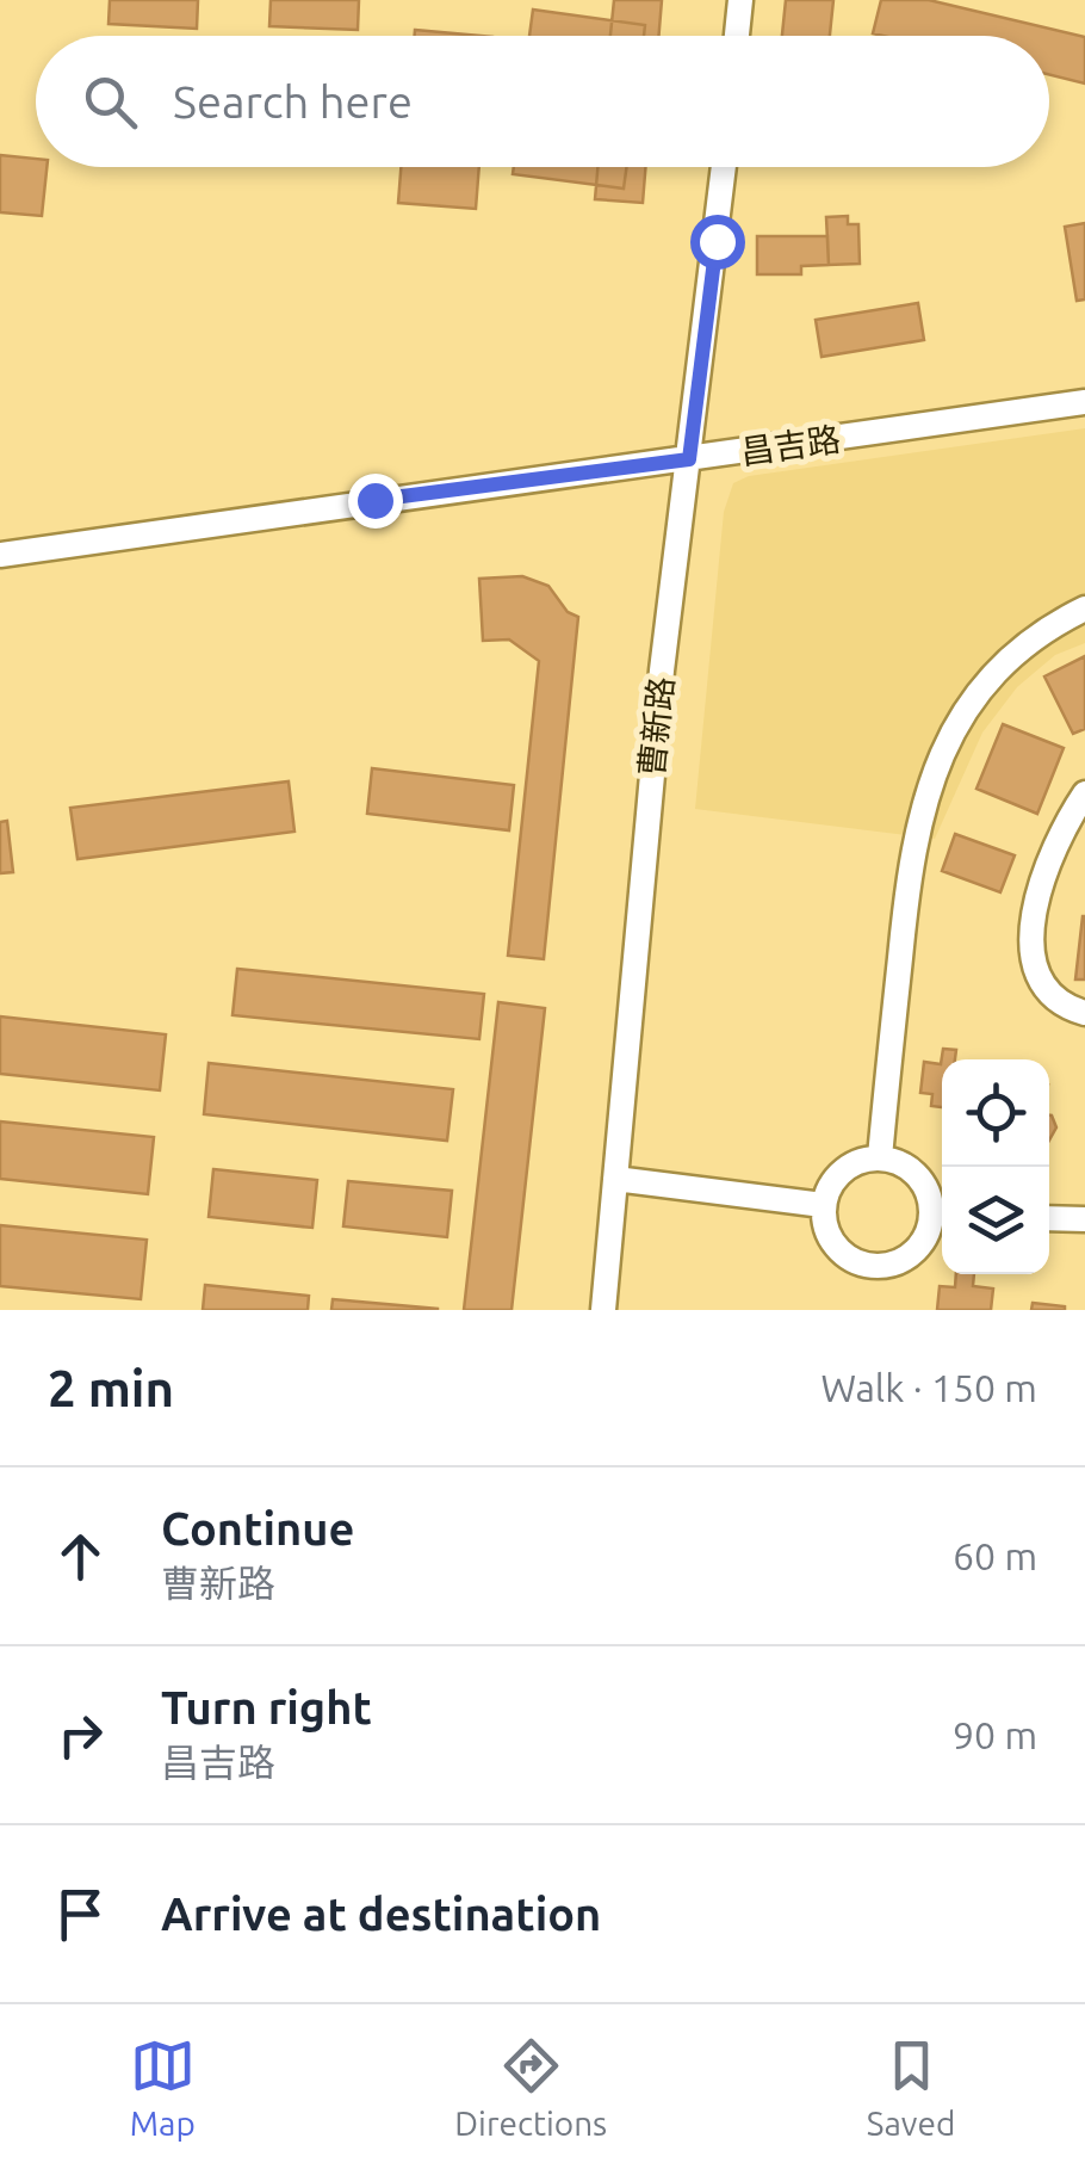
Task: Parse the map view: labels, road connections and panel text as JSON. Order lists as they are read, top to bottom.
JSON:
{
  "streets": {
    "street": ["昌吉路", "曹新路"]
  },
  "crossings": [
    ["昌吉路", "曹新路"]
  ],
  "page": {
    "search": "Search here",
    "heading": ["2 min", "Walk · 150 m"],
    "list": [
      ["Continue", "曹新路", "60 m"],
      ["Turn right", "昌吉路", "90 m"],
      "Arrive at destination"
    ],
    "nav": ["Map", "Directions", "Saved"]
  }
}
